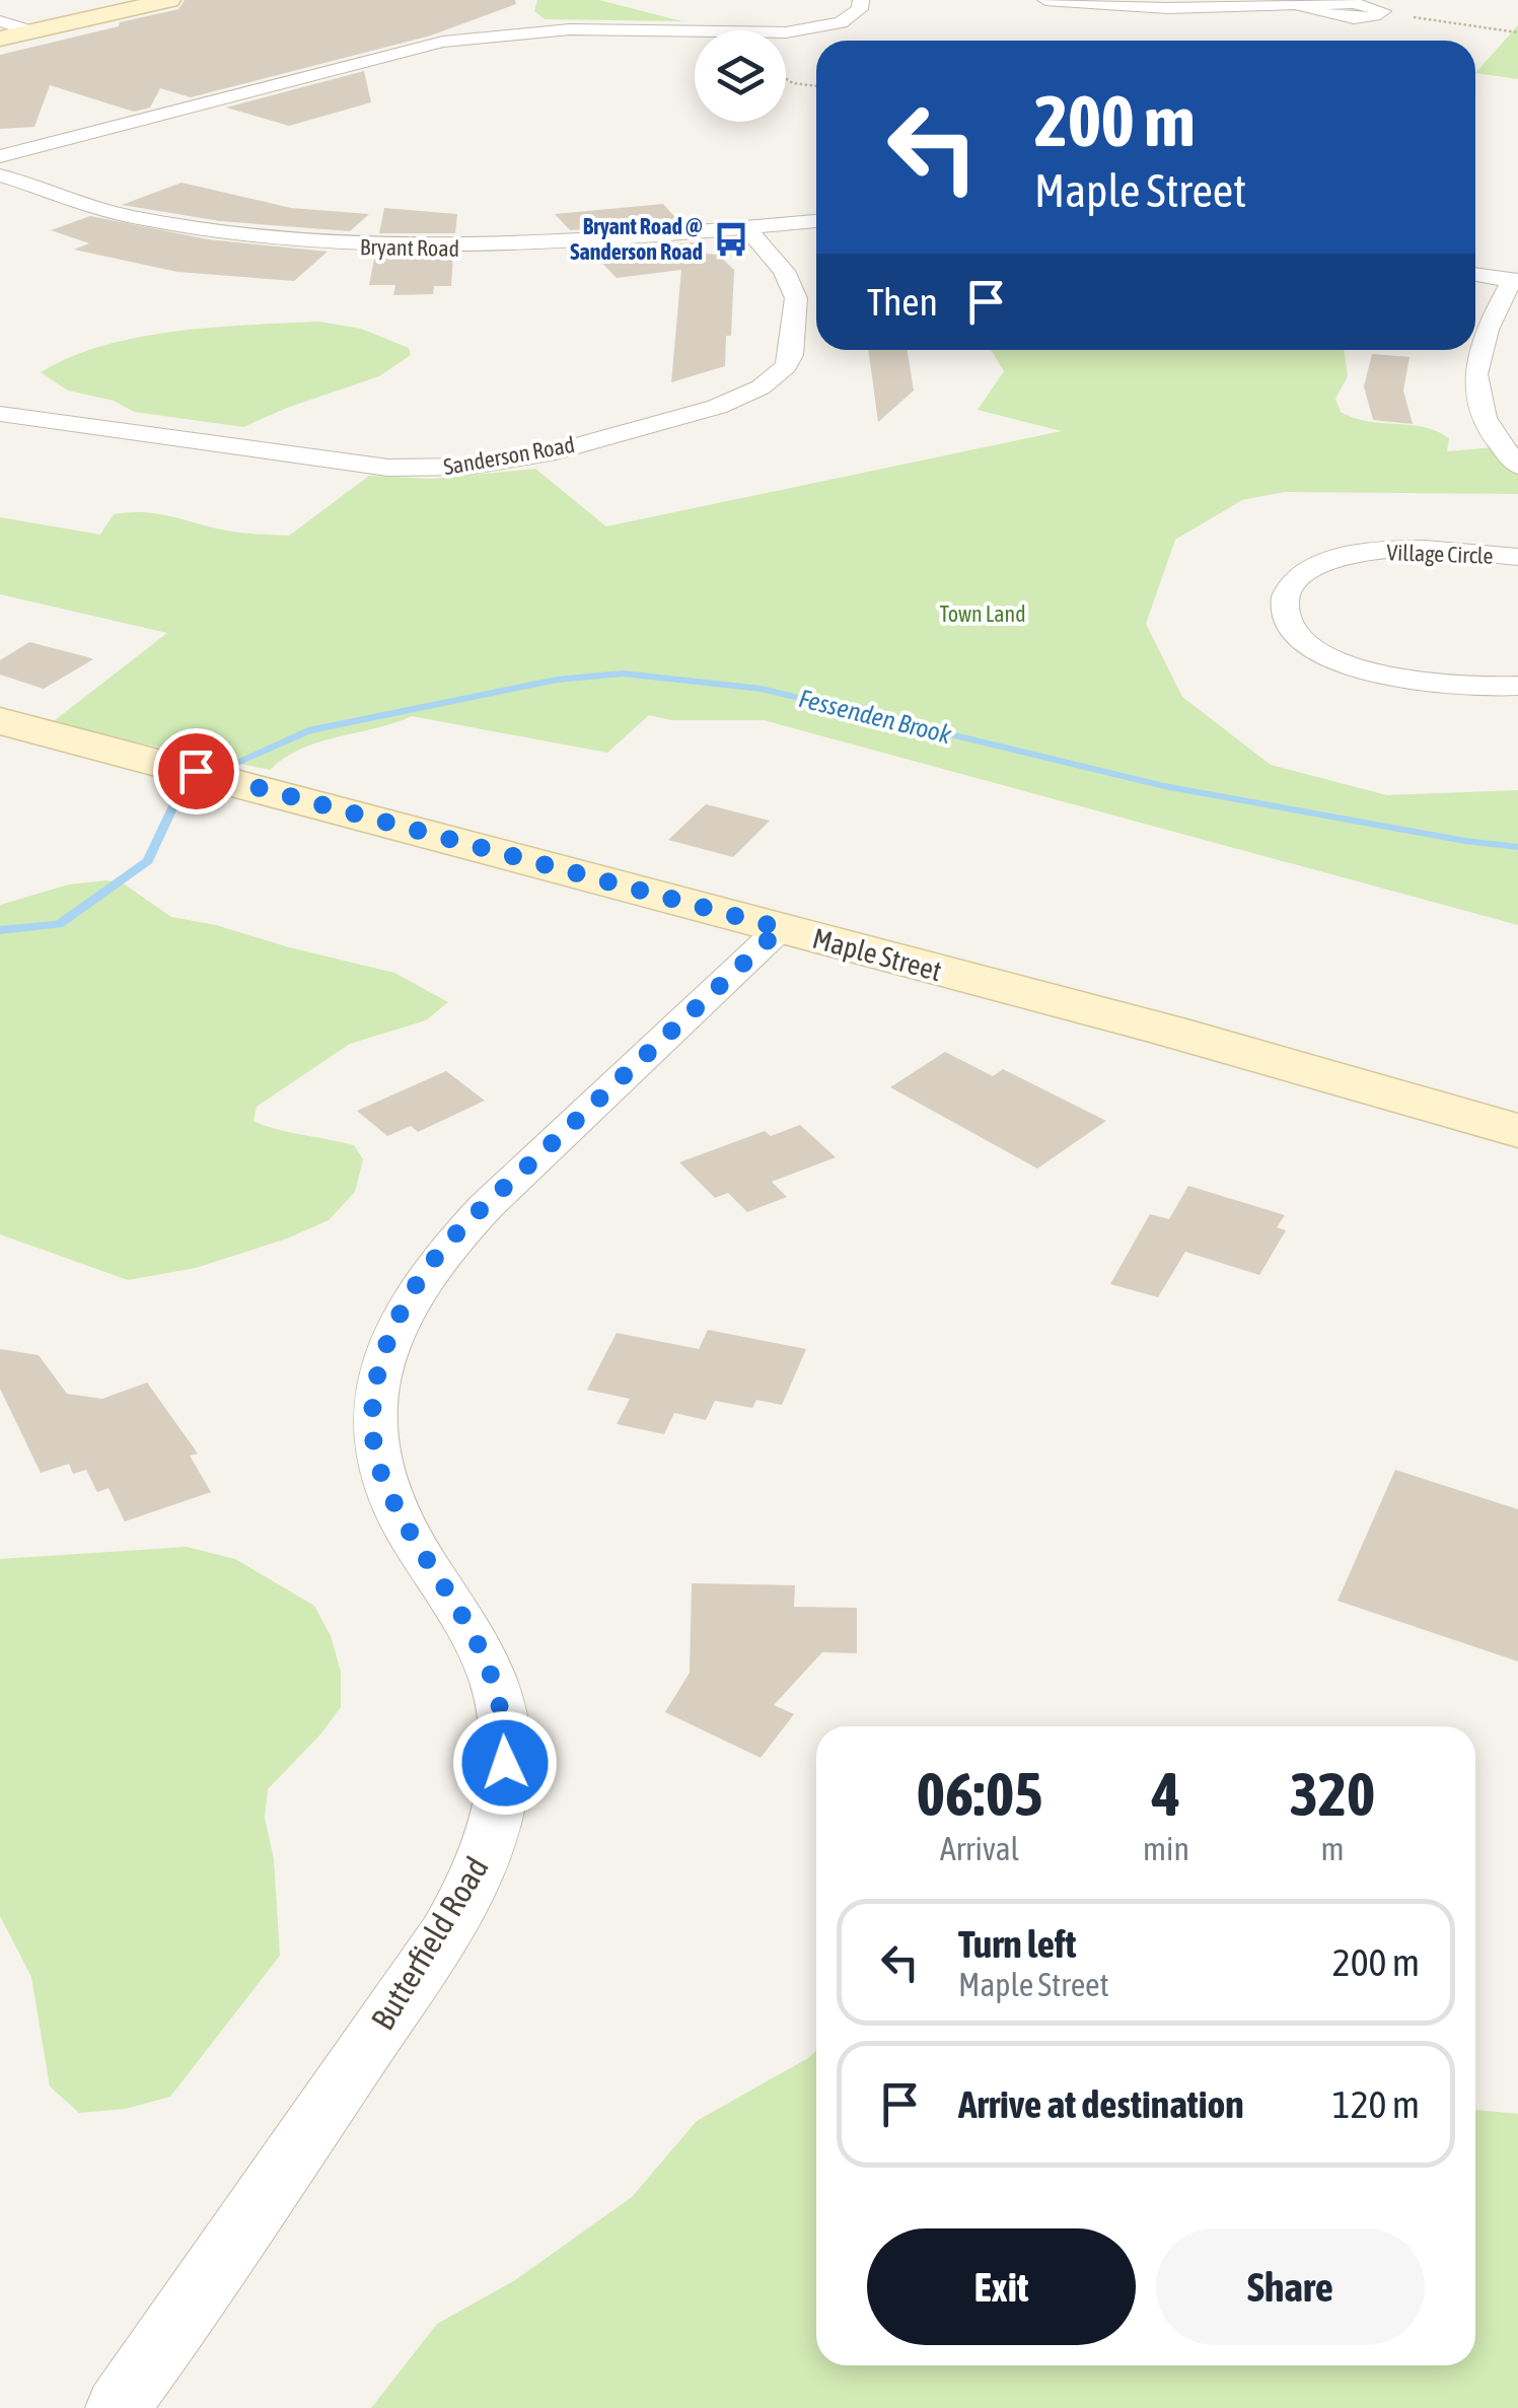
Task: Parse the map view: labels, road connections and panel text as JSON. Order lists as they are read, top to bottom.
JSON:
{
  "streets": {
    "main road": ["Maple Street"],
    "street": [
      "Bryant Road",
      "Sanderson Road",
      "Village Circle",
      "Butterfield Road"
    ]
  },
  "crossings": [
    ["Bryant Road", "Sanderson Road"],
    ["Maple Street", "Butterfield Road"]
  ],
  "water": ["Fessenden Brook"],
  "parks": ["Town Land"],
  "places": {
    "bus stop": ["Bryant Road @ Sanderson Road"]
  },
  "page": {
    "turn": ["200 m", "Maple Street"],
    "then": "Then",
    "eta": [
      "06:05",
      "Arrival",
      "4",
      "min",
      "320",
      "m"
    ],
    "list": [
      {
        "name": "Turn left",
        "note": "Maple Street",
        "value": "200 m"
      },
      {
        "name": "Arrive at destination",
        "value": "120 m"
      }
    ],
    "buttons": ["Exit", "Share"]
  }
}
